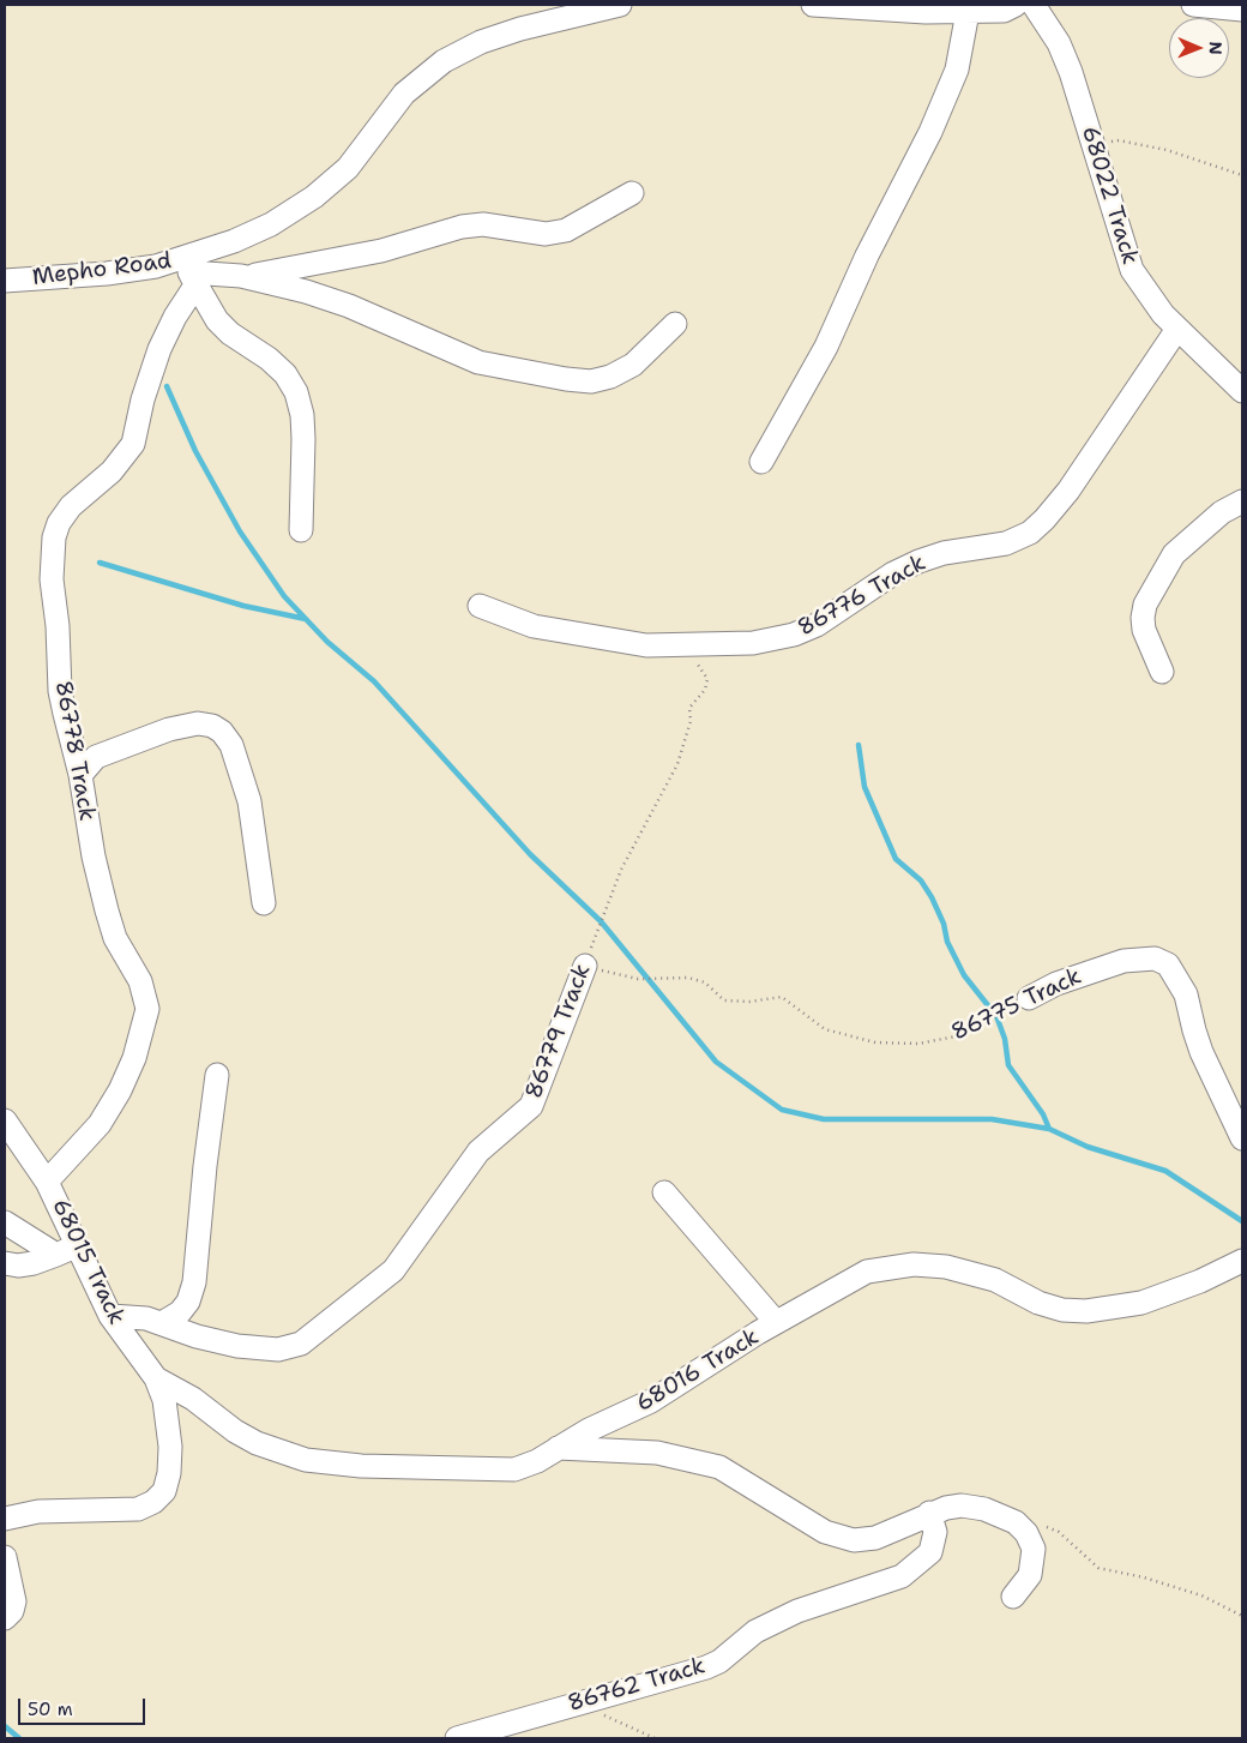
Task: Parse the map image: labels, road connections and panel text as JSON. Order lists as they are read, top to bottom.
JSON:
{
  "streets": {
    "street": [
      "68022 Track",
      "Mepho Road",
      "86776 Track",
      "86778 Track",
      "86775 Track",
      "86779 Track",
      "68015 Track",
      "68016 Track",
      "86762 Track"
    ]
  },
  "crossings": [
    ["68022 Track", "86776 Track"],
    ["Mepho Road", "86778 Track"],
    ["86776 Track", "86779 Track"],
    ["86778 Track", "68015 Track"],
    ["86775 Track", "86779 Track"],
    ["86779 Track", "68015 Track"],
    ["68015 Track", "68016 Track"]
  ],
  "scale_bar": "50 m",
  "north": "right"
}
